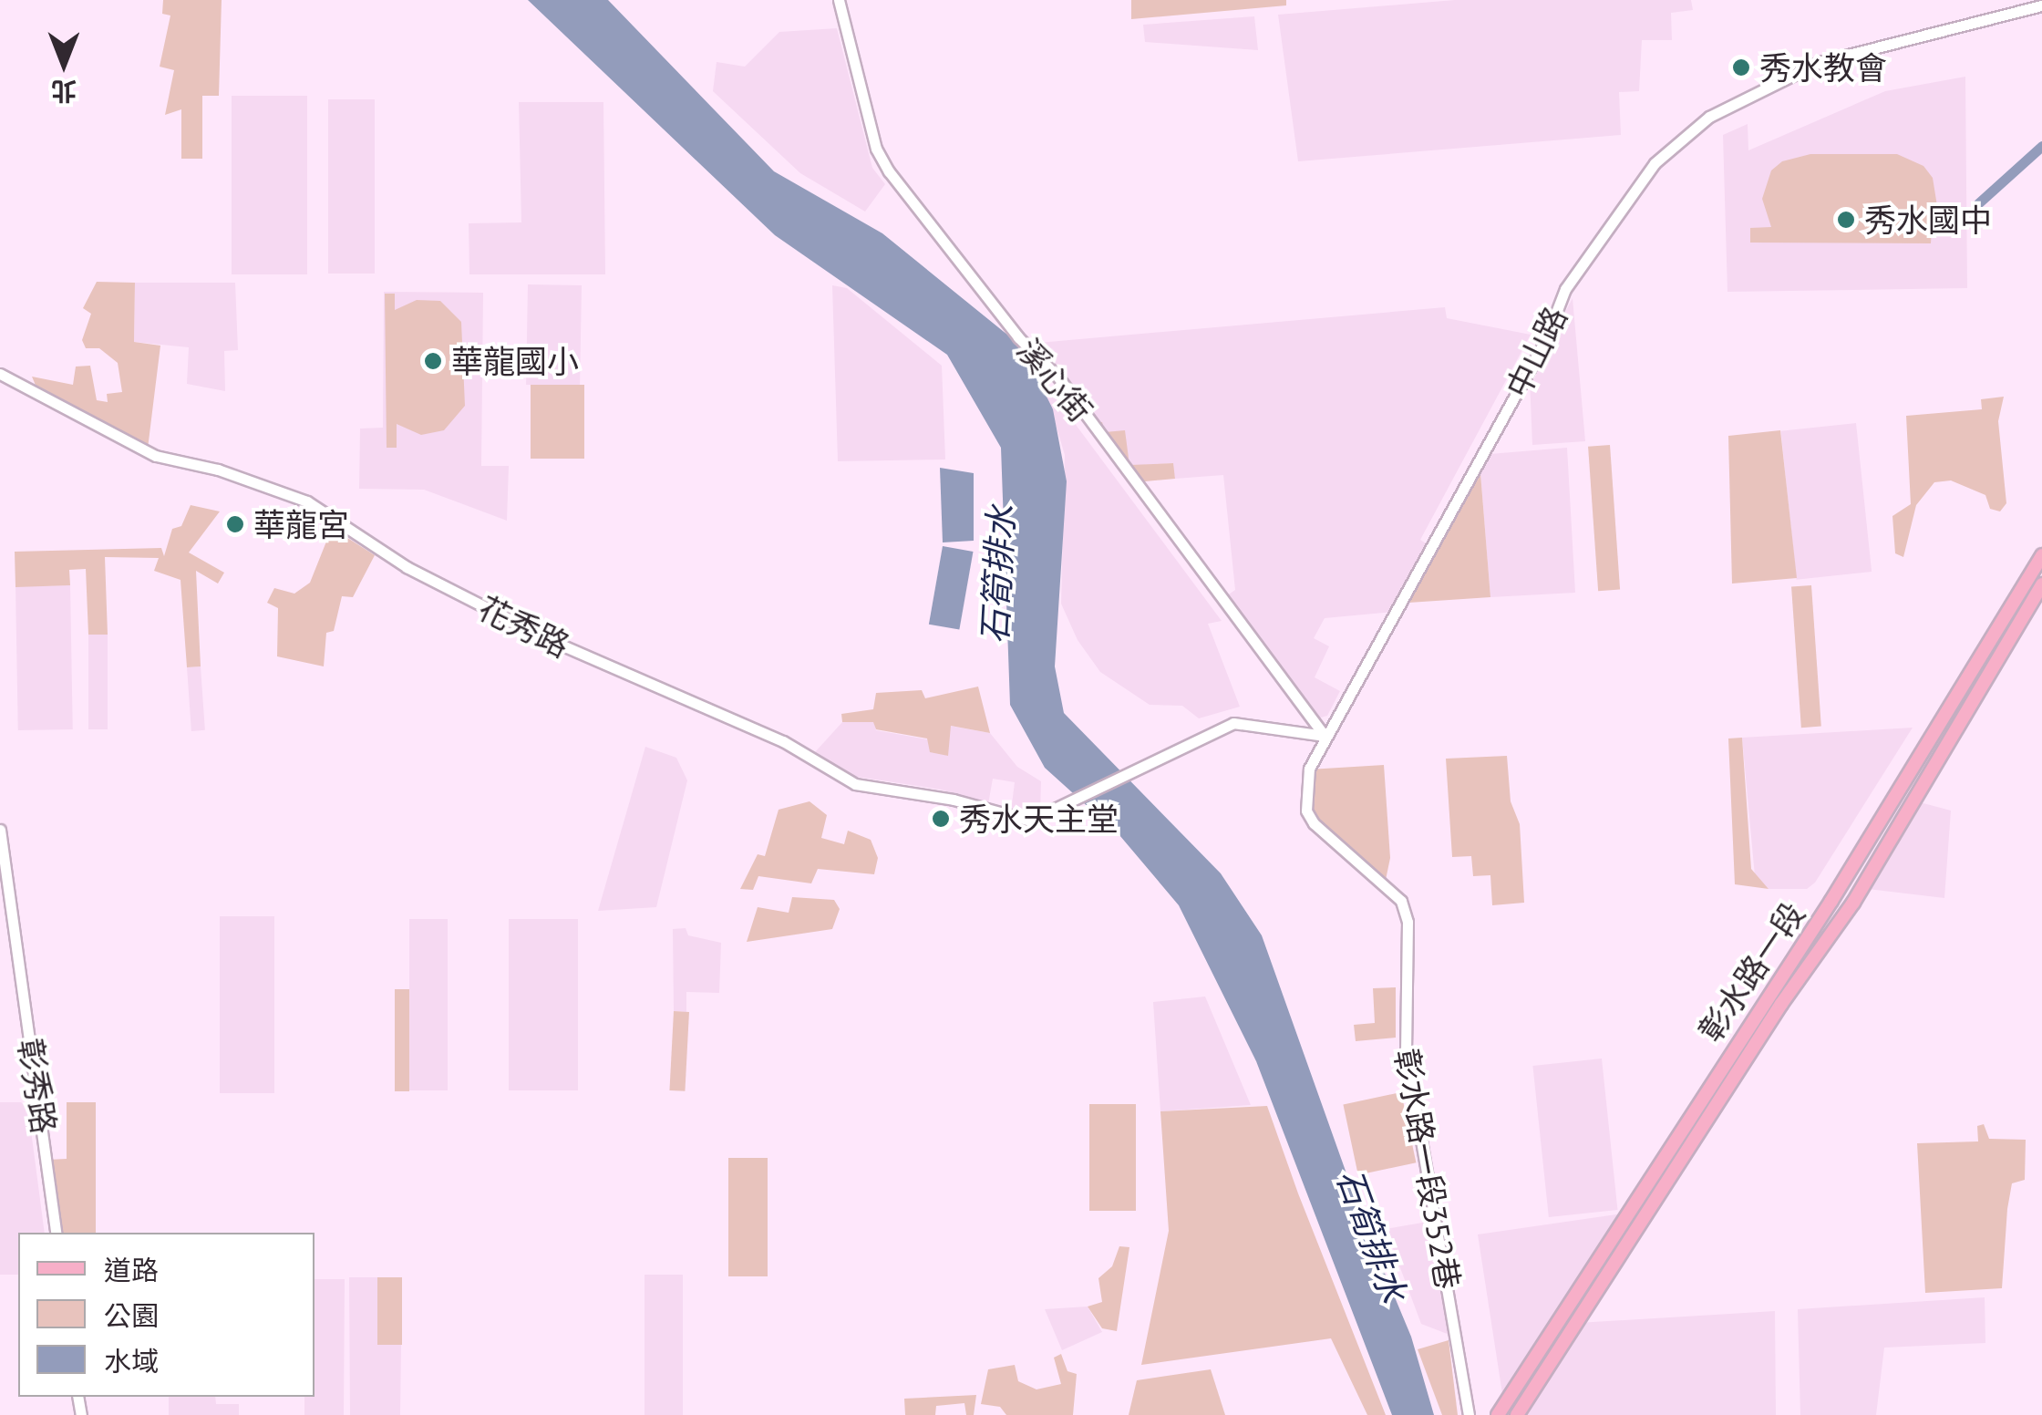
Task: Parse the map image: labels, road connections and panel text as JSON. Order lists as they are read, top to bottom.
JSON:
{
  "streets": {
    "main road": ["彰水路一段"],
    "street": [
      "中山路",
      "溪心街",
      "花秀路",
      "彰秀路",
      "彰水路一段352巷"
    ]
  },
  "crossings": [
    ["中山路", "溪心街"],
    ["中山路", "花秀路"],
    ["中山路", "彰水路一段352巷"],
    ["溪心街", "花秀路"]
  ],
  "water": ["石筍排水"],
  "places": [
    "秀水教會",
    "秀水國中",
    "華龍國小",
    "華龍宮",
    "秀水天主堂"
  ],
  "legend": ["道路", "公園", "水域"],
  "north": "bottom"
}
